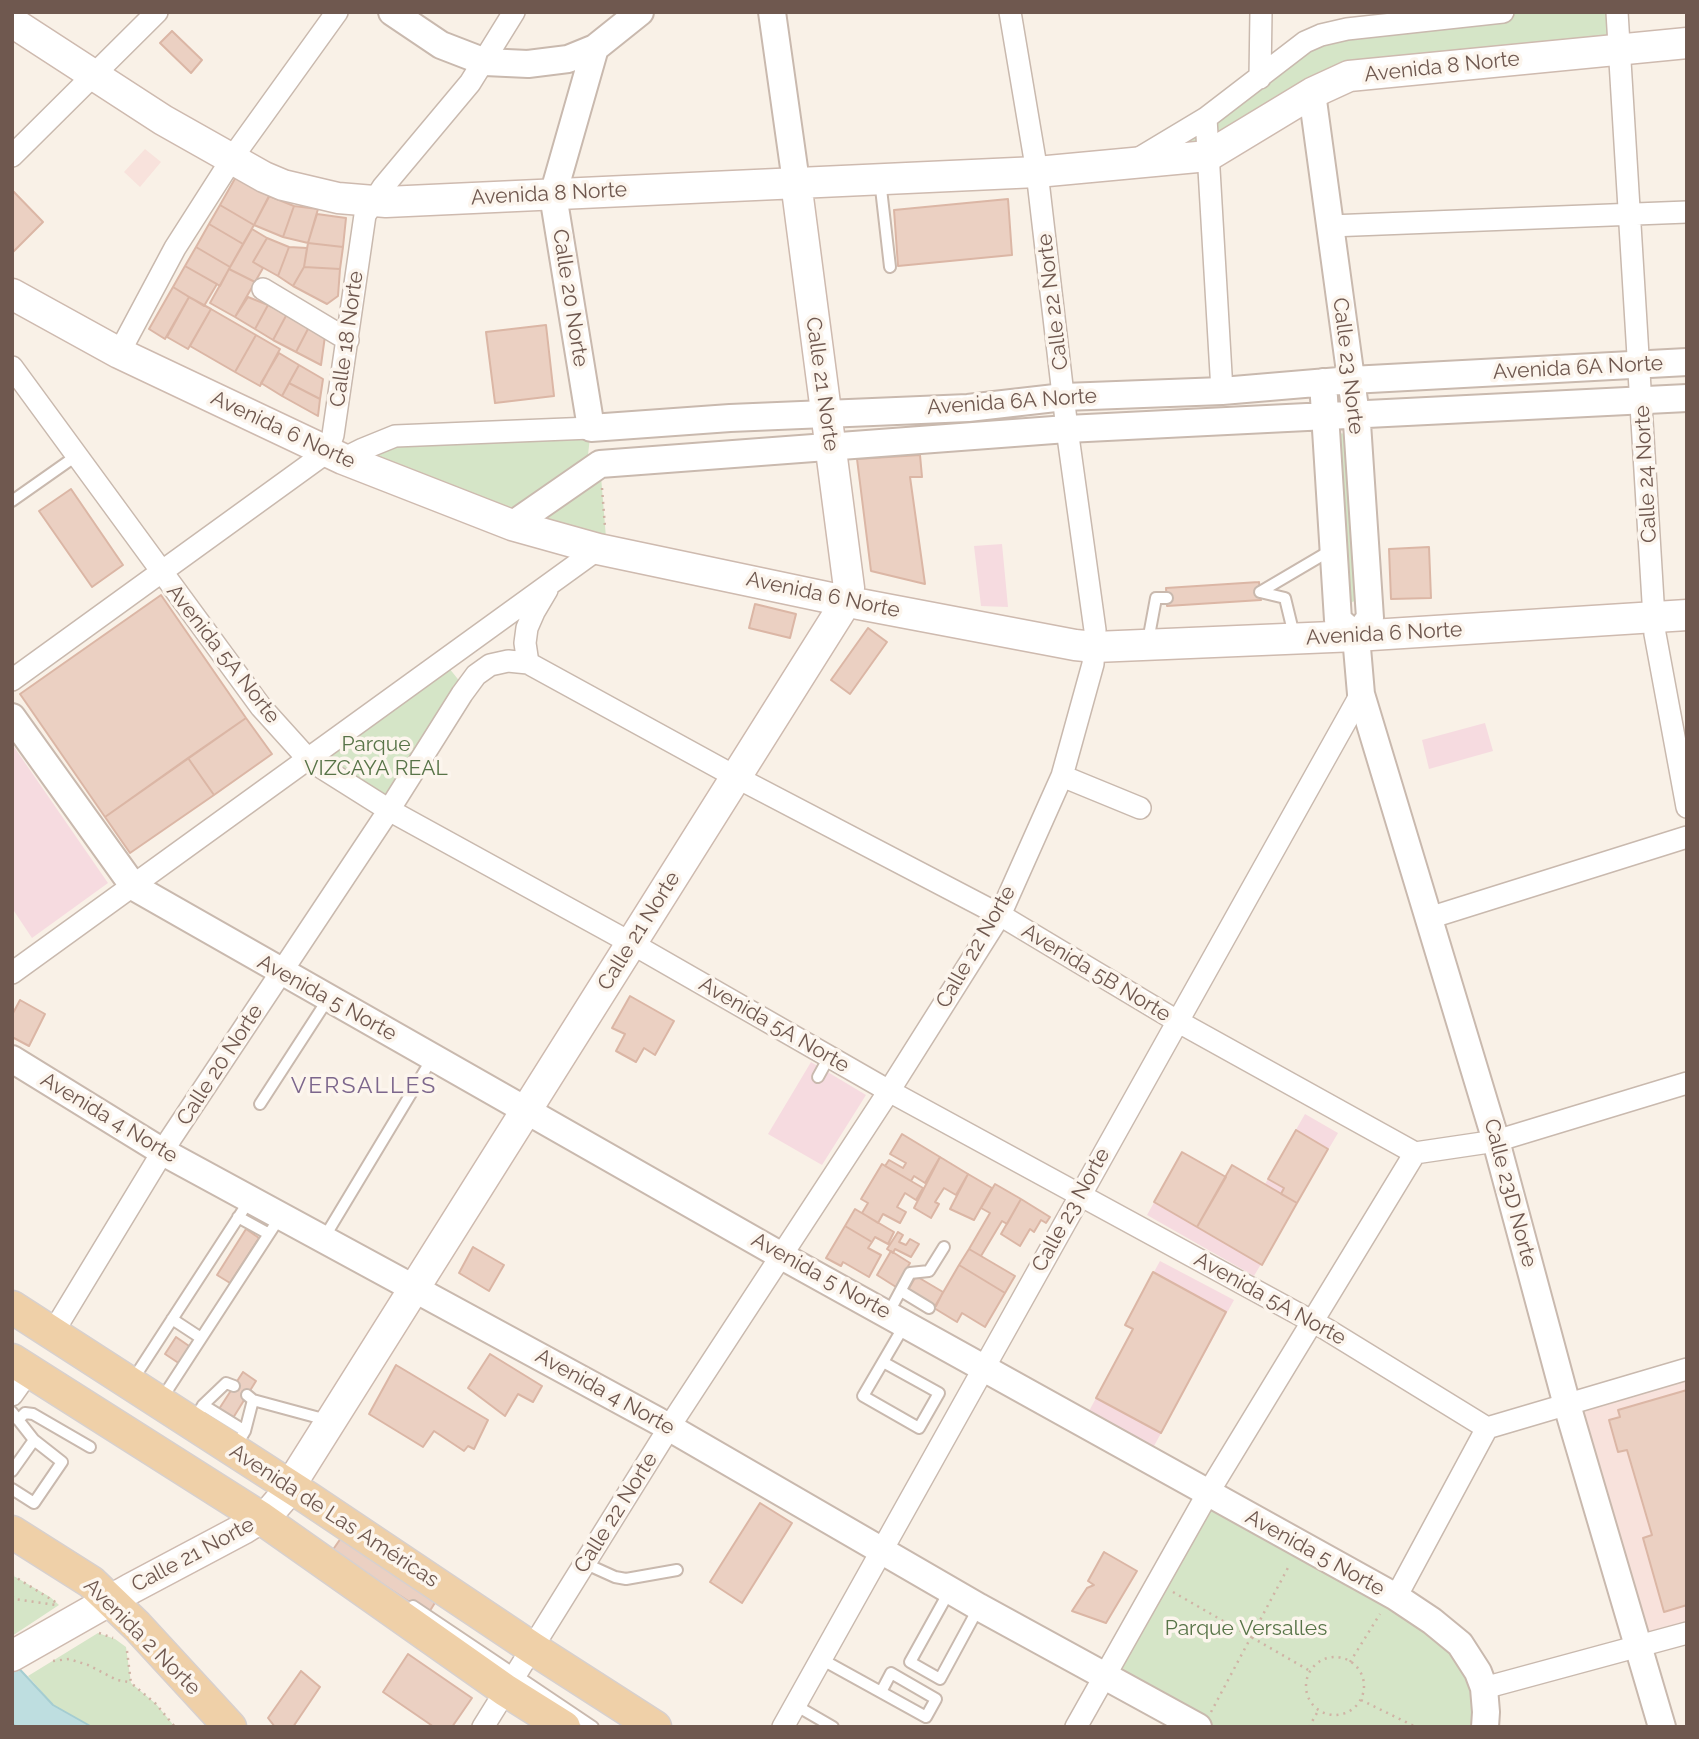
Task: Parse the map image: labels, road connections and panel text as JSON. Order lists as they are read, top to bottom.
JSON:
{
  "streets": {
    "main road": [
      "Avenida 8 Norte",
      "Calle 21 Norte",
      "Avenida 6 Norte",
      "Avenida de Las Américas",
      "Avenida 2 Norte"
    ],
    "street": [
      "Calle 20 Norte",
      "Calle 22 Norte",
      "Calle 18 Norte",
      "Calle 23 Norte",
      "Avenida 6A Norte",
      "Calle 24 Norte",
      "Avenida 5A Norte",
      "Avenida 5B Norte",
      "Avenida 5 Norte",
      "Avenida 4 Norte",
      "Calle 23D Norte"
    ]
  },
  "crossings": [
    ["Avenida 8 Norte", "Calle 20 Norte"],
    ["Avenida 8 Norte", "Calle 22 Norte"],
    ["Avenida 8 Norte", "Calle 18 Norte"],
    ["Avenida 8 Norte", "Calle 23 Norte"],
    ["Avenida 8 Norte", "Calle 21 Norte"],
    ["Avenida 8 Norte", "Calle 24 Norte"],
    ["Calle 20 Norte", "Avenida 6A Norte"],
    ["Calle 20 Norte", "Avenida 5A Norte"],
    ["Calle 20 Norte", "Avenida 5B Norte"],
    ["Calle 20 Norte", "Avenida 5 Norte"],
    ["Calle 20 Norte", "Avenida 4 Norte"],
    ["Calle 20 Norte", "Avenida de Las Américas"],
    ["Calle 22 Norte", "Avenida 6A Norte"],
    ["Calle 22 Norte", "Avenida 6 Norte"],
    ["Calle 22 Norte", "Avenida 5A Norte"],
    ["Calle 22 Norte", "Avenida 5B Norte"],
    ["Calle 22 Norte", "Avenida 5 Norte"],
    ["Calle 22 Norte", "Avenida 4 Norte"],
    ["Calle 22 Norte", "Avenida de Las Américas"],
    ["Calle 18 Norte", "Avenida 6A Norte"],
    ["Calle 18 Norte", "Avenida 6 Norte"],
    ["Calle 23 Norte", "Avenida 6A Norte"],
    ["Calle 23 Norte", "Avenida 6 Norte"],
    ["Calle 23 Norte", "Avenida 5A Norte"],
    ["Calle 23 Norte", "Avenida 5B Norte"],
    ["Calle 23 Norte", "Avenida 5 Norte"],
    ["Calle 23 Norte", "Avenida 4 Norte"],
    ["Calle 23 Norte", "Calle 23D Norte"],
    ["Avenida 6A Norte", "Calle 21 Norte"],
    ["Avenida 6A Norte", "Avenida 6 Norte"],
    ["Avenida 6A Norte", "Calle 24 Norte"],
    ["Calle 21 Norte", "Avenida 6 Norte"],
    ["Calle 21 Norte", "Avenida 5A Norte"],
    ["Calle 21 Norte", "Avenida 5B Norte"],
    ["Calle 21 Norte", "Avenida 5 Norte"],
    ["Calle 21 Norte", "Avenida 4 Norte"],
    ["Calle 21 Norte", "Avenida de Las Américas"],
    ["Calle 21 Norte", "Avenida 2 Norte"],
    ["Avenida 6 Norte", "Calle 24 Norte"],
    ["Avenida 6 Norte", "Calle 23D Norte"]
  ],
  "districts": ["VERSALLES"],
  "parks": ["Parque VIZCAYA REAL", "Parque Versalles"]
}
